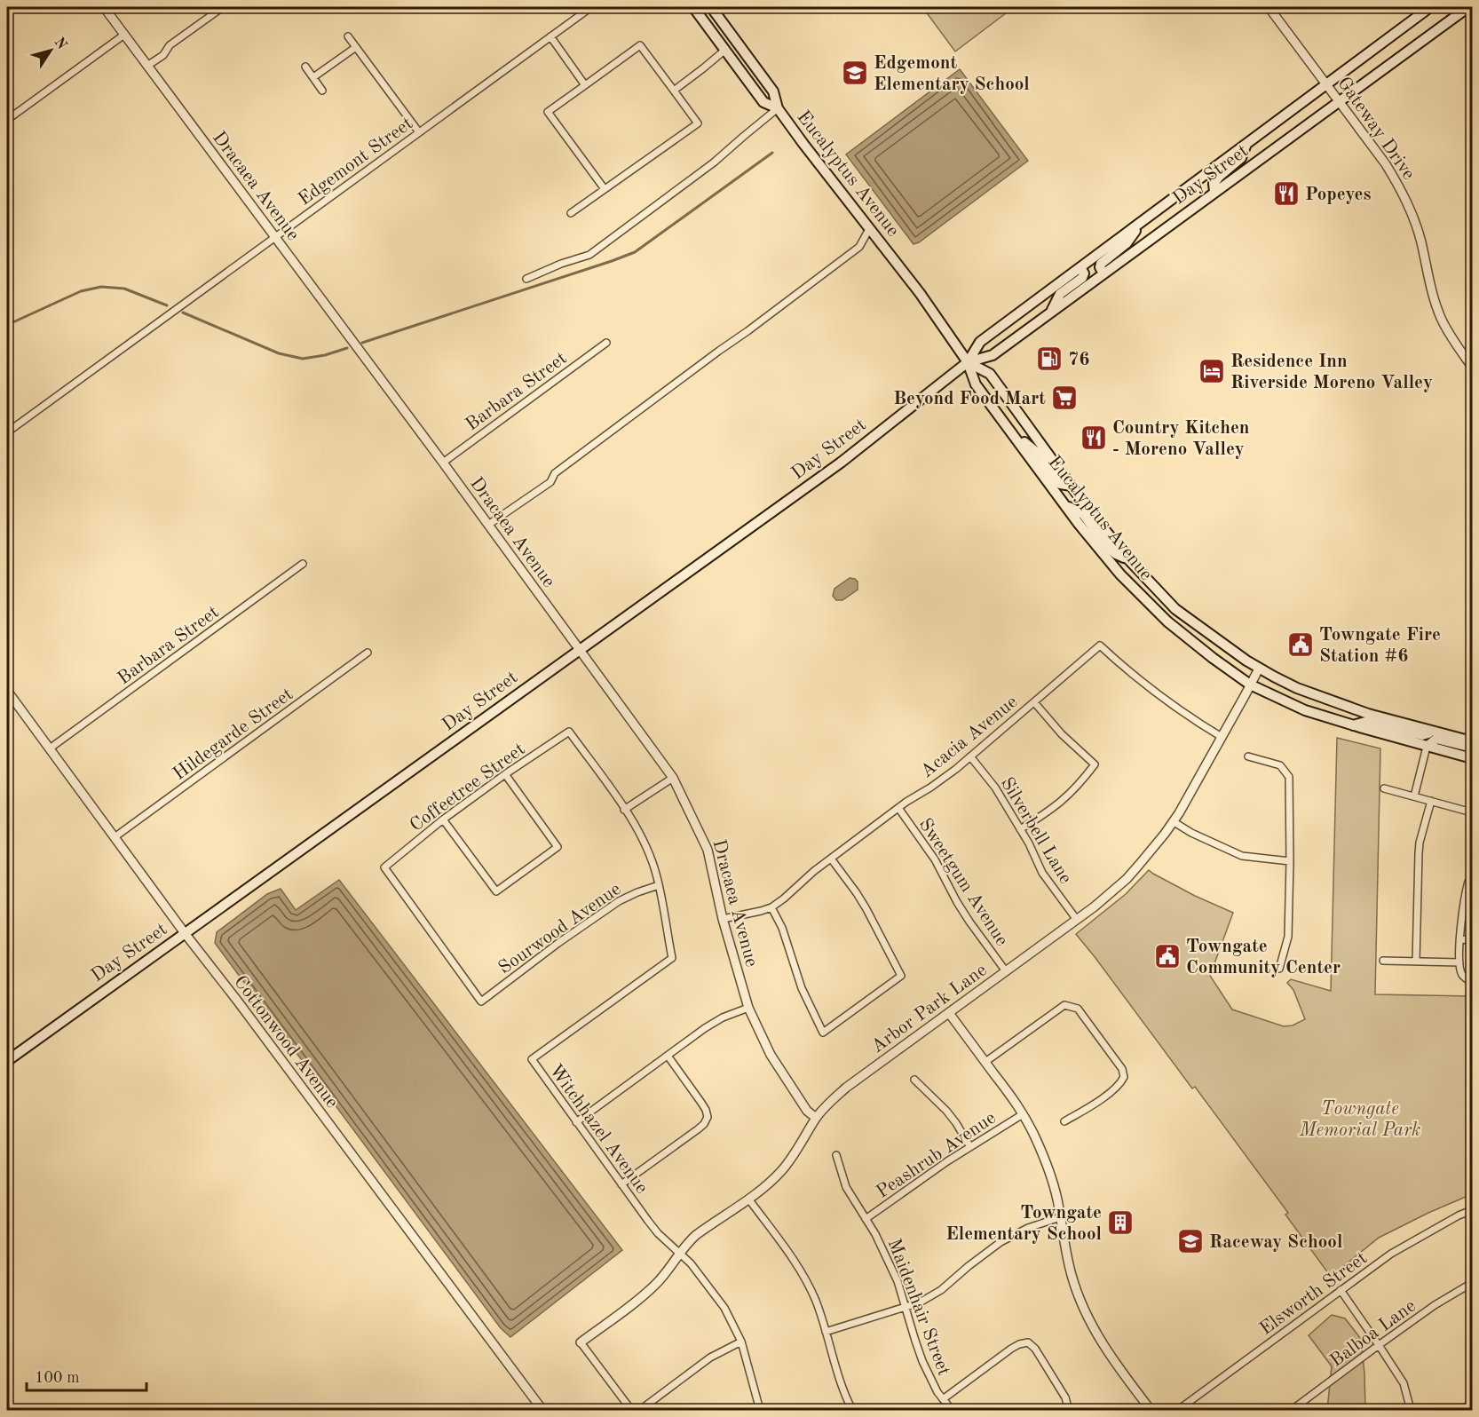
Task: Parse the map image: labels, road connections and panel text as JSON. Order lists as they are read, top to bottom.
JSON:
{
  "streets": {
    "main road": ["Eucalyptus Avenue", "Day Street"],
    "street": [
      "Gateway Drive",
      "Edgemont Street",
      "Dracaea Avenue",
      "Barbara Street",
      "Hildegarde Street",
      "Acacia Avenue",
      "Coffeetree Street",
      "Silverbell Lane",
      "Sweetgum Avenue",
      "Sourwood Avenue",
      "Arbor Park Lane",
      "Cottonwood Avenue",
      "Witchhazel Avenue",
      "Peashrub Avenue",
      "Elsworth Street",
      "Maidenhair Street",
      "Balboa Lane"
    ]
  },
  "crossings": [
    ["Gateway Drive", "Day Street"],
    ["Edgemont Street", "Dracaea Avenue"],
    ["Eucalyptus Avenue", "Day Street"],
    ["Eucalyptus Avenue", "Arbor Park Lane"],
    ["Day Street", "Dracaea Avenue"],
    ["Day Street", "Cottonwood Avenue"],
    ["Dracaea Avenue", "Barbara Street"],
    ["Dracaea Avenue", "Acacia Avenue"],
    ["Dracaea Avenue", "Arbor Park Lane"],
    ["Barbara Street", "Cottonwood Avenue"],
    ["Hildegarde Street", "Cottonwood Avenue"],
    ["Acacia Avenue", "Silverbell Lane"],
    ["Acacia Avenue", "Sweetgum Avenue"],
    ["Acacia Avenue", "Arbor Park Lane"],
    ["Coffeetree Street", "Sourwood Avenue"],
    ["Coffeetree Street", "Witchhazel Avenue"],
    ["Silverbell Lane", "Arbor Park Lane"],
    ["Sweetgum Avenue", "Arbor Park Lane"],
    ["Sourwood Avenue", "Witchhazel Avenue"],
    ["Arbor Park Lane", "Witchhazel Avenue"],
    ["Peashrub Avenue", "Maidenhair Street"]
  ],
  "parks": ["Towngate Memorial Park"],
  "places": {
    "school or university": ["Edgemont Elementary School", "Raceway School"],
    "restaurant": ["Popeyes", "Country Kitchen - Moreno Valley"],
    "fuel station": ["76"],
    "hotel": ["Residence Inn Riverside Moreno Valley"],
    "supermarket": ["Beyond Food Mart"],
    "public building": ["Towngate Fire Station #6", "Towngate Community Center"],
    "building": ["Towngate Elementary School"]
  },
  "scale_bar": "100 m",
  "north": "top right"
}
